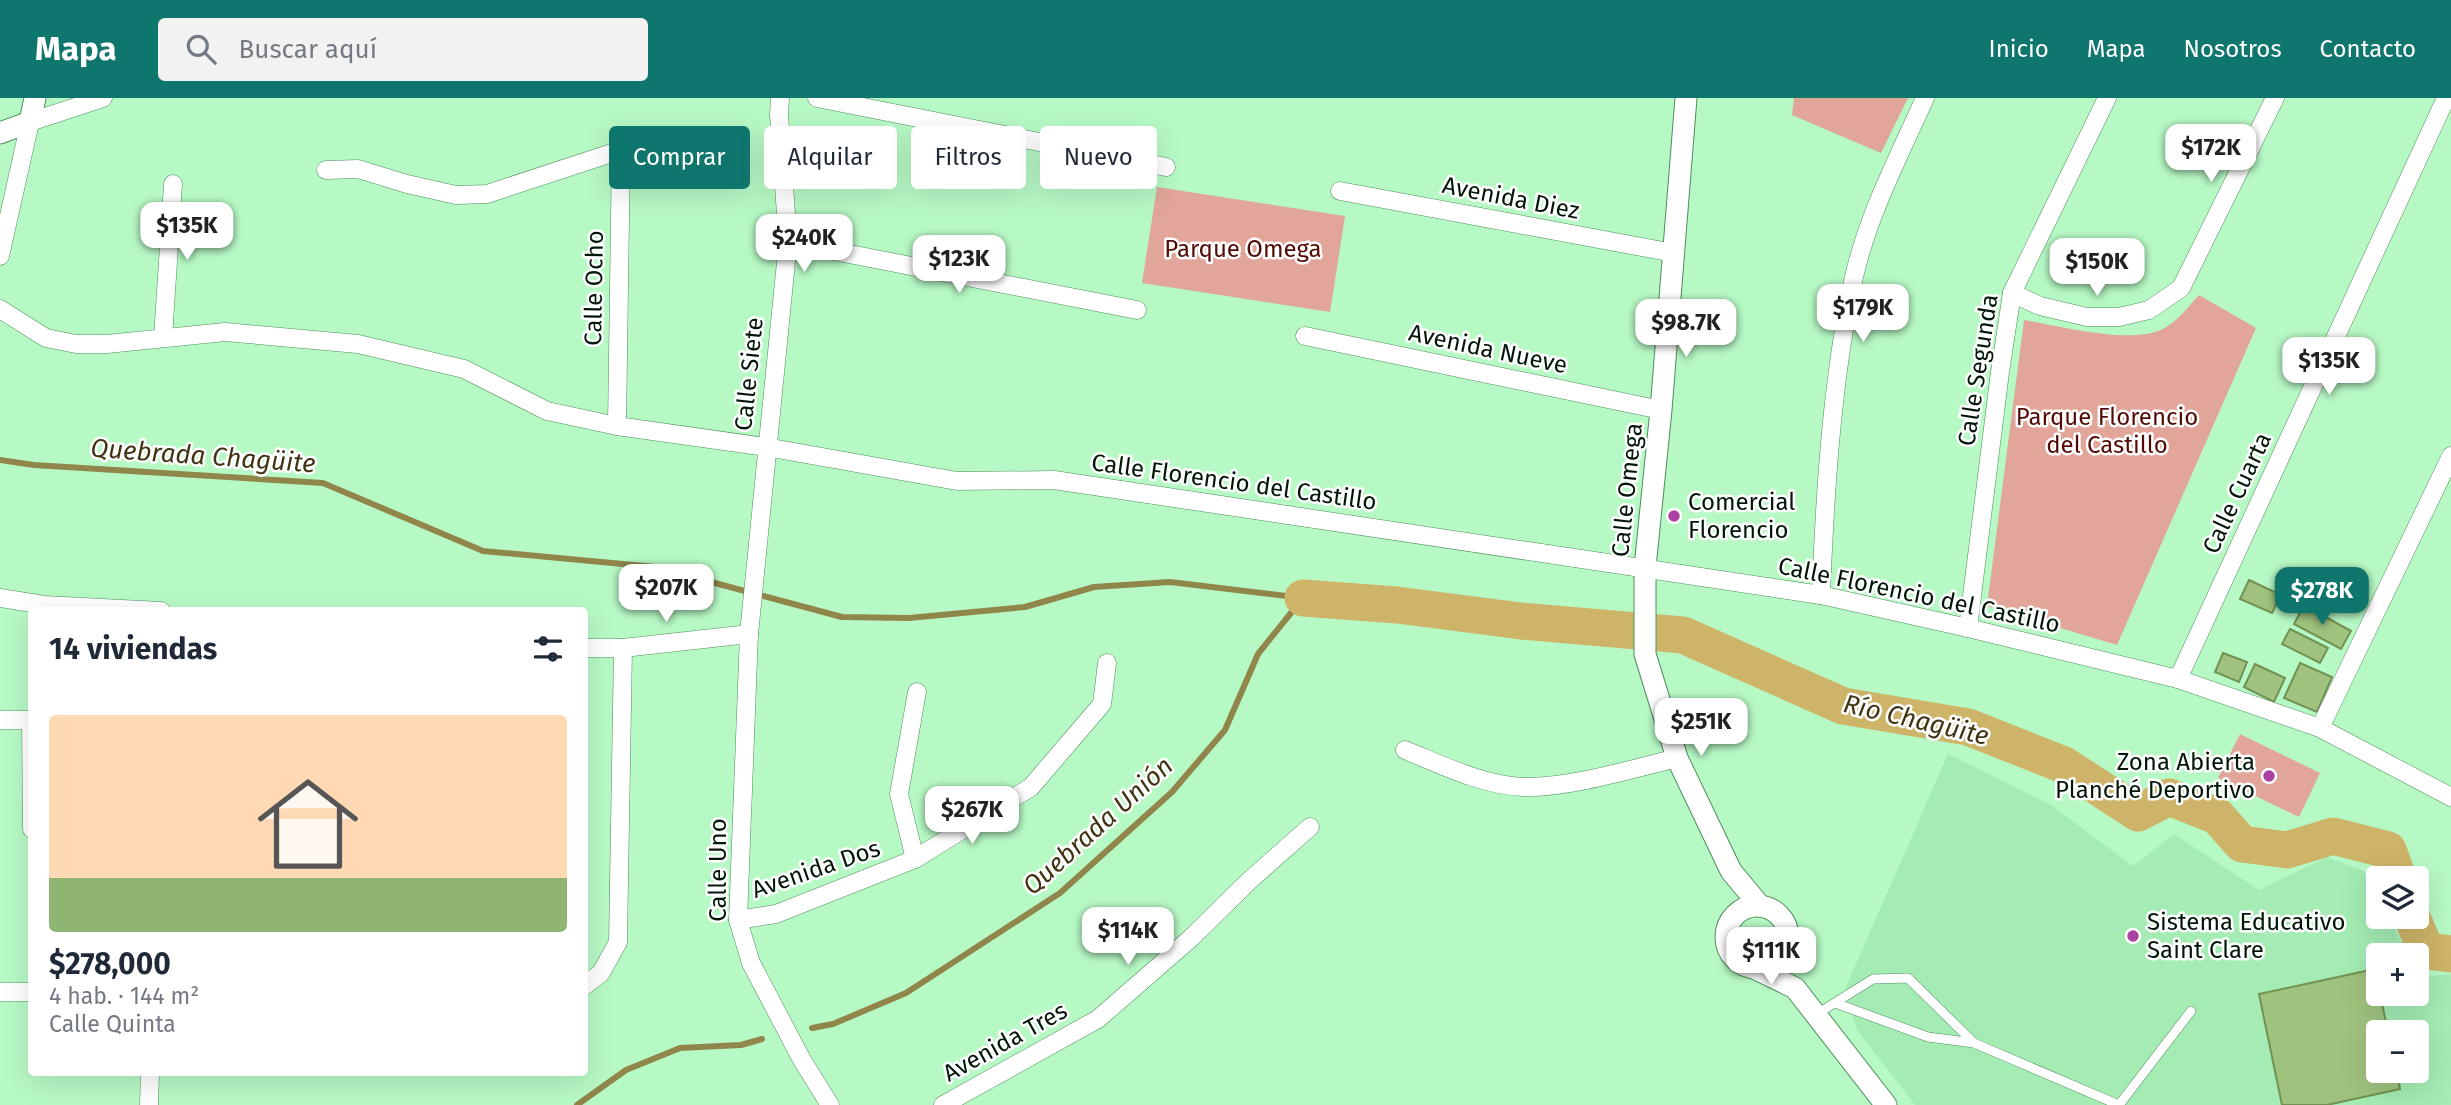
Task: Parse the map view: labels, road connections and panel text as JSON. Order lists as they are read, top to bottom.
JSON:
{
  "streets": {
    "street": [
      "Avenida Diez",
      "Calle Ocho",
      "Avenida Nueve",
      "Calle Segunda",
      "Calle Siete",
      "Calle Florencio del Castillo",
      "Calle Omega",
      "Calle Cuarta",
      "Avenida Dos",
      "Calle Uno",
      "Avenida Tres"
    ]
  },
  "crossings": [
    ["Avenida Diez", "Calle Omega"],
    ["Calle Ocho", "Calle Florencio del Castillo"],
    ["Avenida Nueve", "Calle Omega"],
    ["Calle Segunda", "Calle Florencio del Castillo"],
    ["Calle Siete", "Calle Florencio del Castillo"],
    ["Calle Siete", "Calle Uno"],
    ["Calle Florencio del Castillo", "Calle Omega"],
    ["Calle Florencio del Castillo", "Calle Cuarta"],
    ["Avenida Dos", "Calle Uno"]
  ],
  "water": ["Quebrada Chagüite", "Río Chagüite", "Quebrada Unión"],
  "parks": ["Parque Omega", "Parque Florencio del Castillo"],
  "places": ["Comercial Florencio", "Zona Abierta Planché Deportivo", "Sistema Educativo Saint Clare"],
  "page": {
    "header": "Mapa",
    "search": "Buscar aquí",
    "nav": [
      "Inicio",
      "Mapa",
      "Nosotros",
      "Contacto"
    ],
    "price": [
      "$172K",
      "$135K",
      "$240K",
      "$123K",
      "$150K",
      "$179K",
      "$98.7K",
      "$135K",
      "$207K",
      "$278K",
      "$251K",
      "$267K",
      "$114K",
      "$111K"
    ],
    "chip": [
      "Comprar",
      "Alquilar",
      "Filtros",
      "Nuevo"
    ],
    "heading": "14 viviendas",
    "list": [
      {
        "name": "$278,000",
        "note": "4 hab. · 144 m² · Calle Quinta"
      }
    ],
    "map_buttons": ["+", "−"]
  }
}
